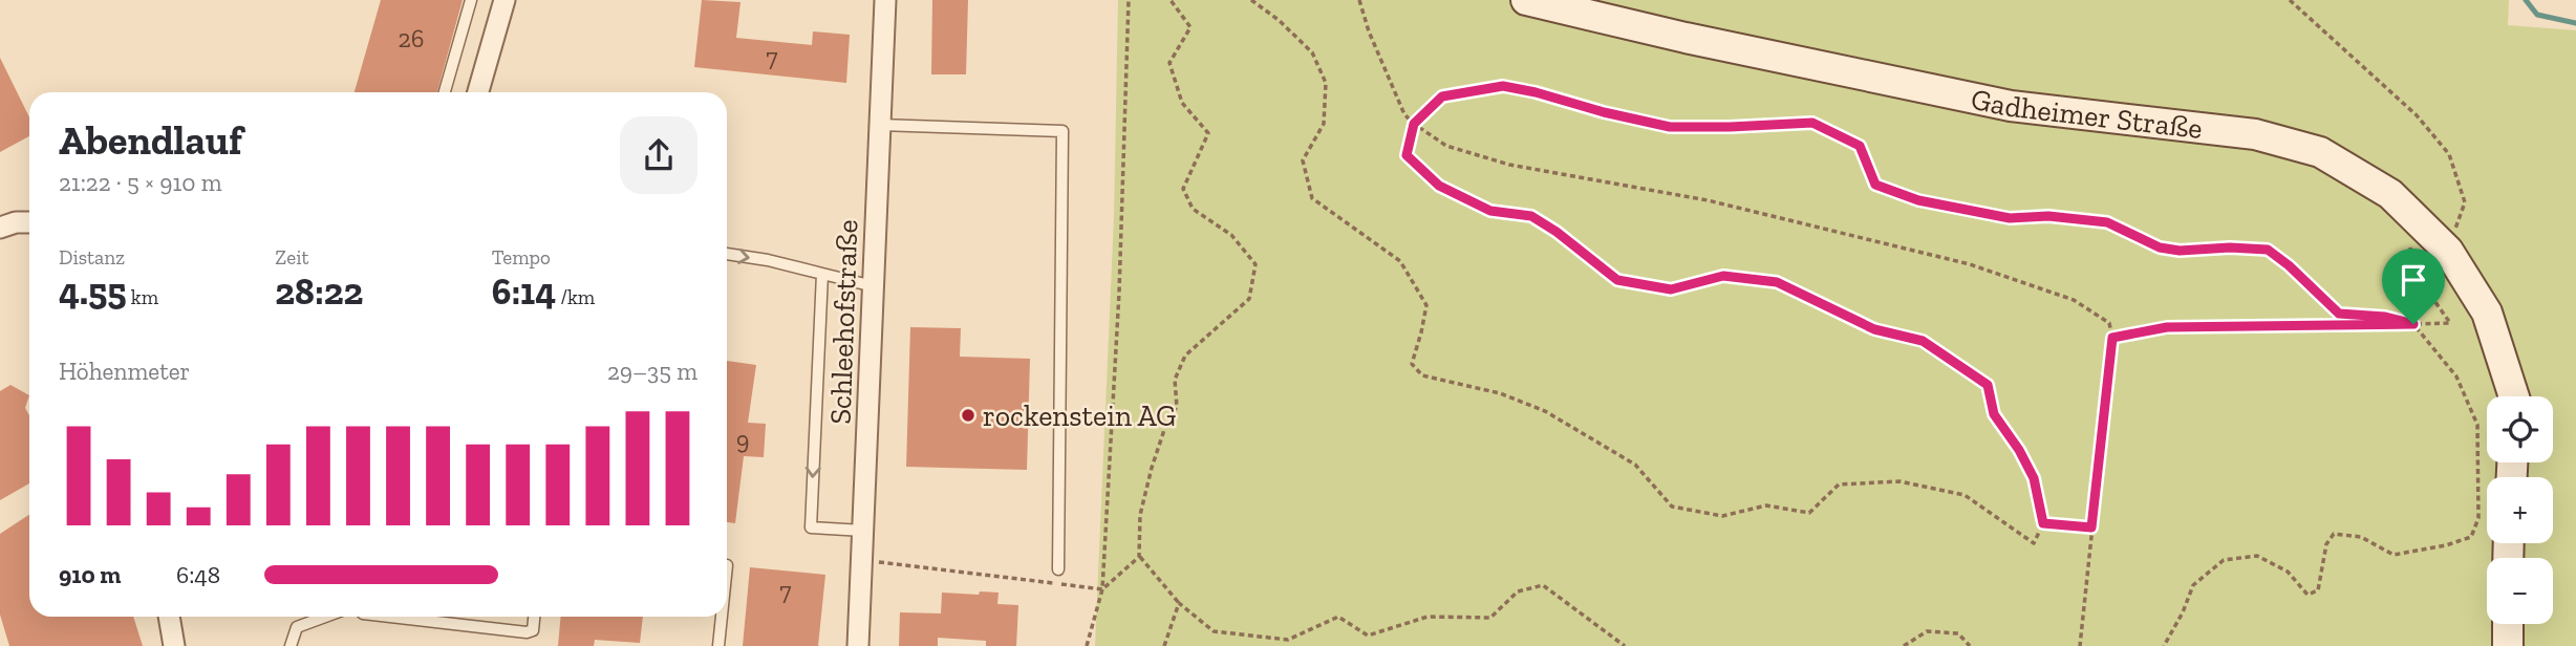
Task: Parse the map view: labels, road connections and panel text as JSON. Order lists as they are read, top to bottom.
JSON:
{
  "streets": {
    "street": ["Gadheimer Straße", "Schleehofstraße"]
  },
  "places": ["rockenstein AG"],
  "house_numbers": [
    "26",
    "7",
    "9",
    "7"
  ],
  "page": {
    "heading": ["Abendlauf", "21:22 · 5 × 910 m"],
    "stats": [
      ["Distanz", "4.55 km"],
      ["Zeit", "28:22"],
      ["Tempo", "6:14 /km"]
    ],
    "chart": ["Höhenmeter", "29–35 m"],
    "map_buttons": ["+", "−"],
    "list": [
      {
        "name": "910 m",
        "note": "6:48"
      }
    ]
  }
}
